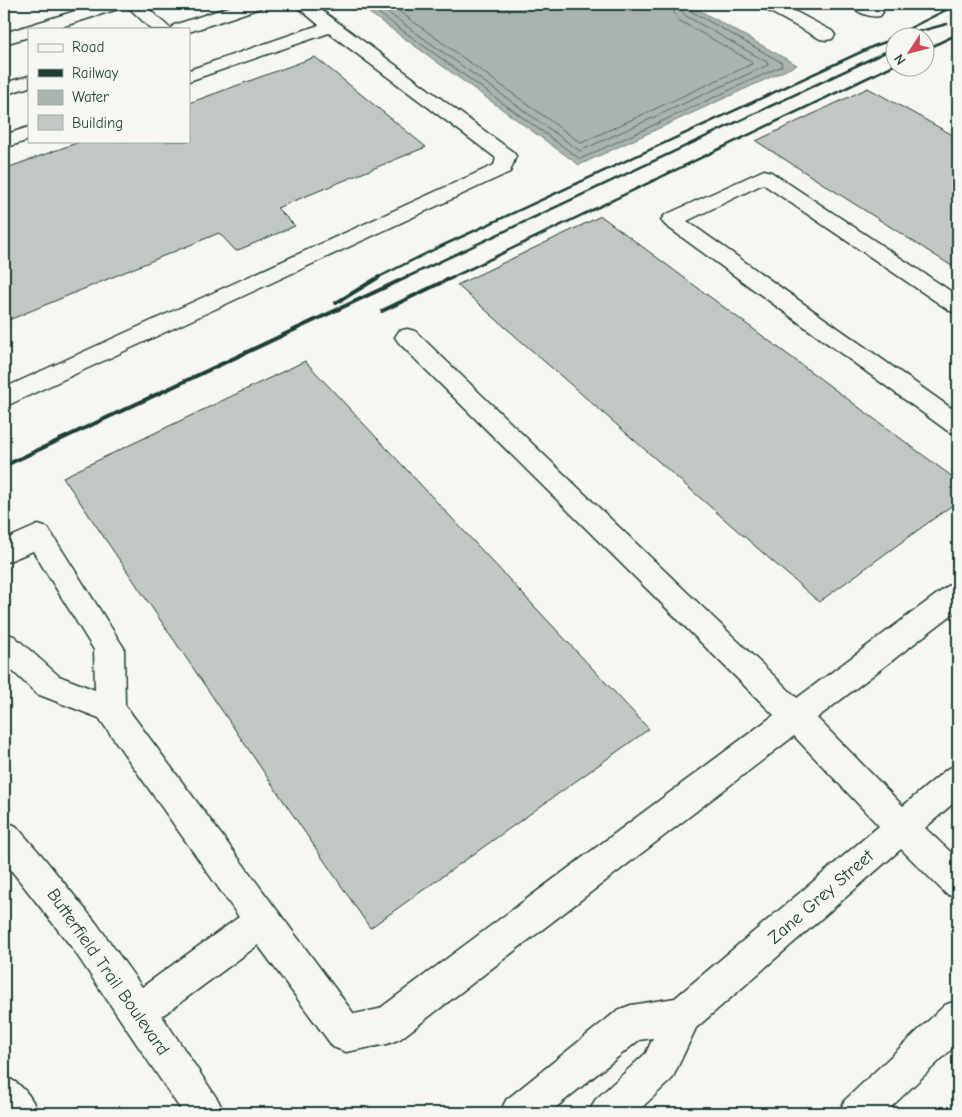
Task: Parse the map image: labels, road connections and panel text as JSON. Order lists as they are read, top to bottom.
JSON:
{
  "streets": {
    "street": ["Zane Grey Street", "Butterfield Trail Boulevard"]
  },
  "legend": [
    "Road",
    "Railway",
    "Water",
    "Building"
  ],
  "north": "bottom left"
}
